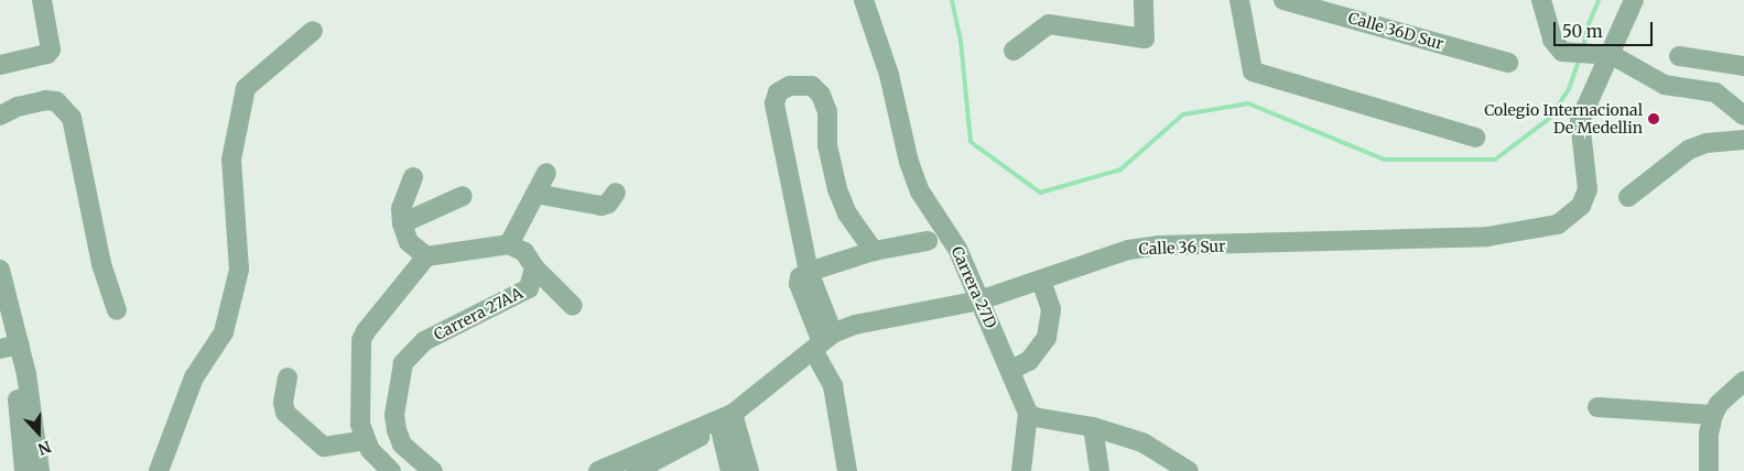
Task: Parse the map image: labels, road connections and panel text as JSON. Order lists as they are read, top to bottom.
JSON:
{
  "streets": {
    "street": [
      "Calle 36D Sur",
      "Calle 36 Sur",
      "Carrera 27D",
      "Carrera 27AA"
    ]
  },
  "crossings": [
    ["Calle 36 Sur", "Carrera 27D"]
  ],
  "places": ["Colegio Internacional De Medellin"],
  "scale_bar": "50 m",
  "north": "bottom"
}
